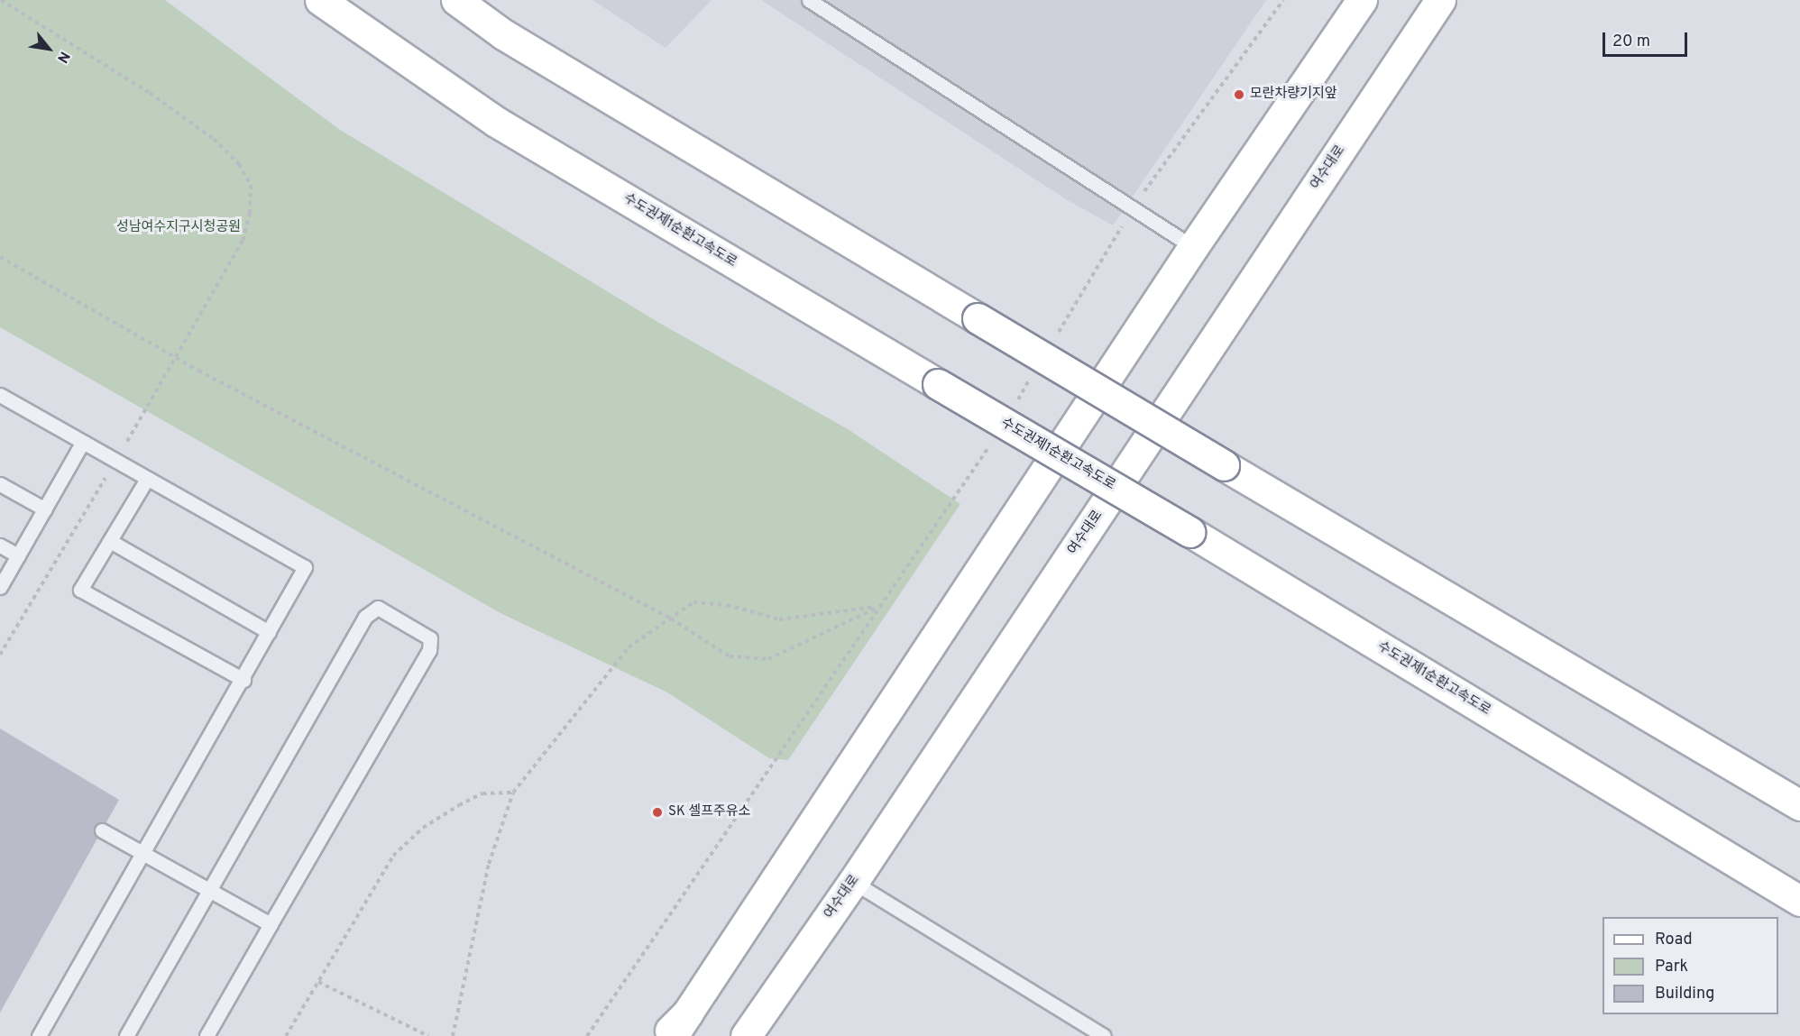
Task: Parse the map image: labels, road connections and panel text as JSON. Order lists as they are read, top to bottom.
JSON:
{
  "streets": {
    "main road": ["여수대로", "수도권제1순환고속도로"]
  },
  "parks": ["성남여수지구시청공원"],
  "places": ["모란차량기지앞", "SK 셀프주유소"],
  "legend": ["Road", "Park", "Building"],
  "scale_bar": "20 m",
  "north": "bottom right"
}
